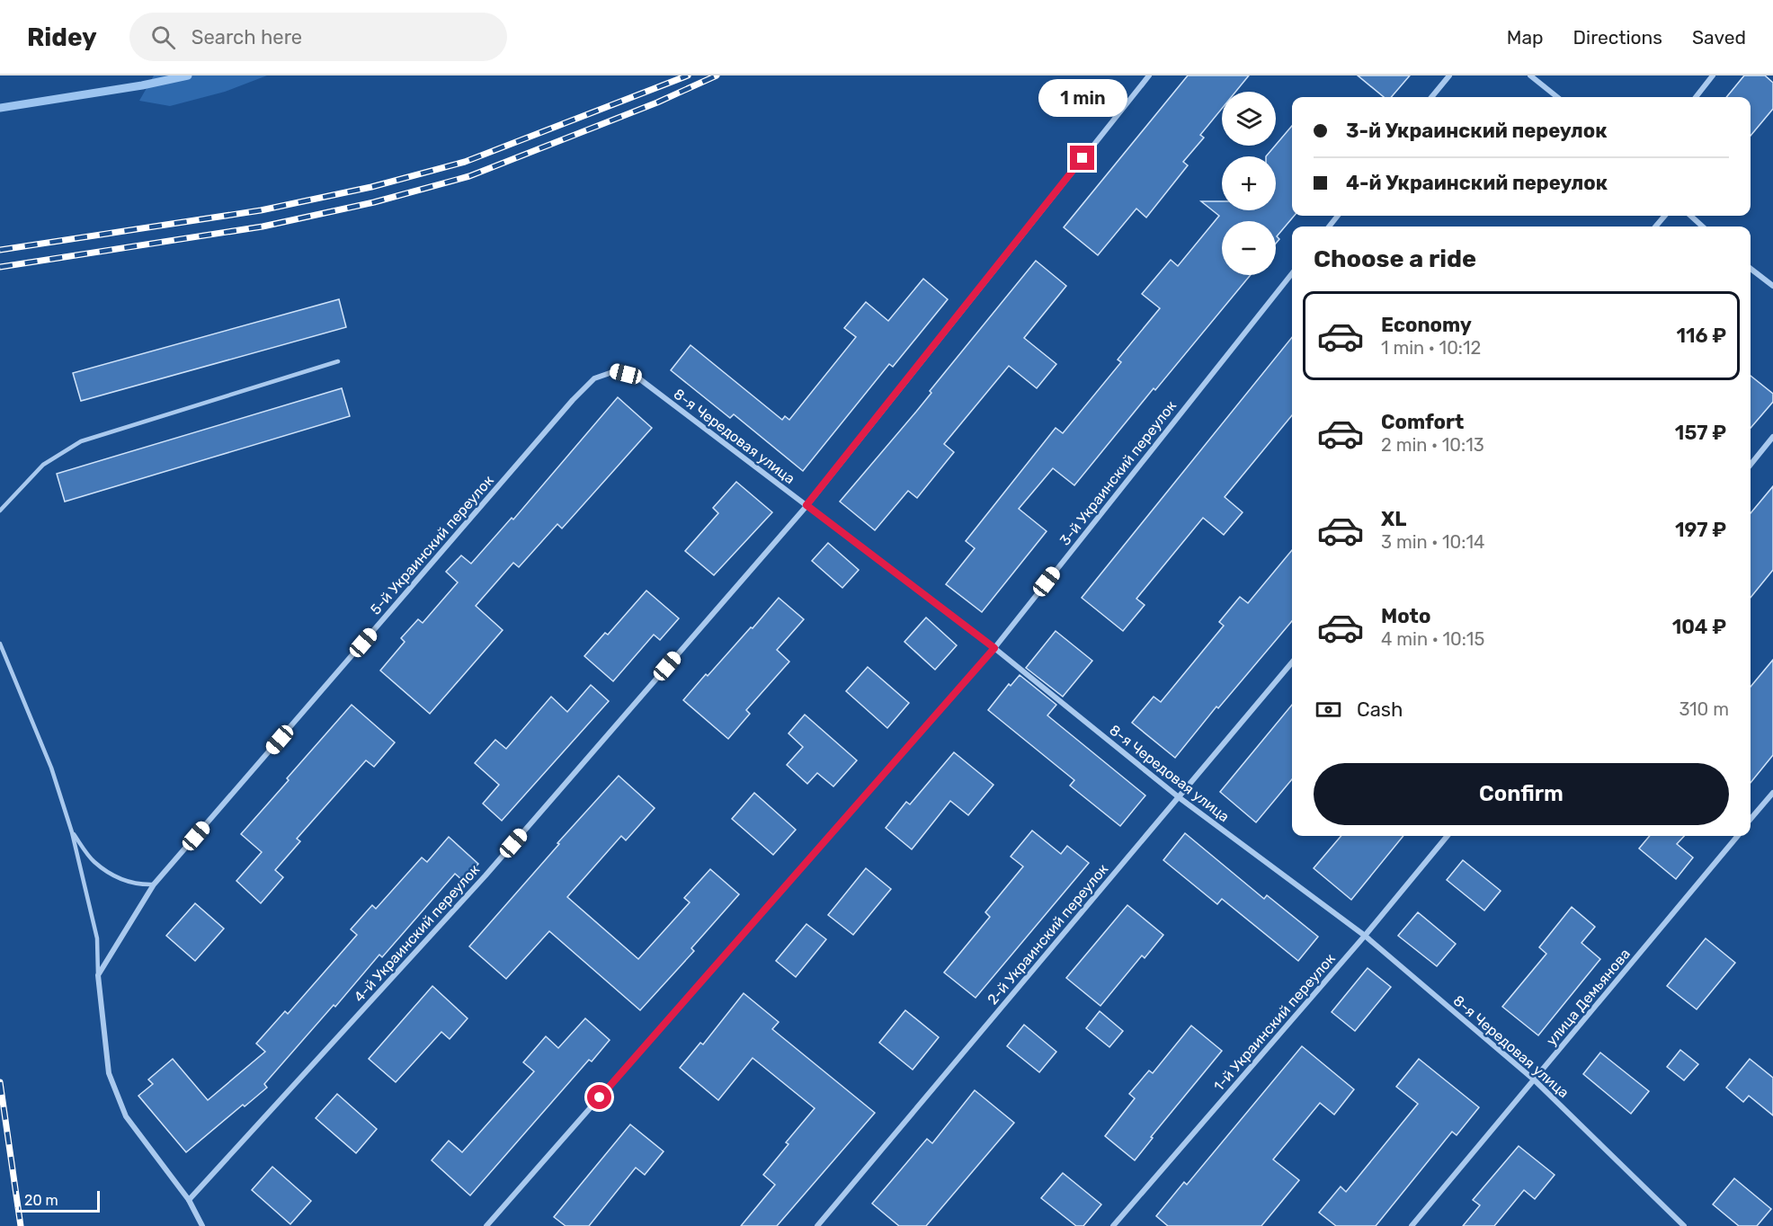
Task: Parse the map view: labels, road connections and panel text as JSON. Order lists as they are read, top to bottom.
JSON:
{
  "streets": {
    "street": [
      "8-я Чередовая улица",
      "3-й Украинский переулок",
      "5-й Украинский переулок",
      "4-й Украинский переулок",
      "2-й Украинский переулок",
      "улица Демьянова",
      "1-й Украинский переулок"
    ]
  },
  "crossings": [
    ["8-я Чередовая улица", "3-й Украинский переулок"],
    ["8-я Чередовая улица", "5-й Украинский переулок"],
    ["8-я Чередовая улица", "4-й Украинский переулок"],
    ["8-я Чередовая улица", "2-й Украинский переулок"],
    ["8-я Чередовая улица", "улица Демьянова"],
    ["8-я Чередовая улица", "1-й Украинский переулок"]
  ],
  "scale_bar": "20 m",
  "page": {
    "header": "Ridey",
    "search": "Search here",
    "nav": ["Map", "Directions", "Saved"],
    "bubble": "1 min",
    "map_buttons": ["+", "−"],
    "banner": ["3-й Украинский переулок", "4-й Украинский переулок"],
    "heading": "Choose a ride",
    "list": [
      {
        "name": "Economy",
        "note": "1 min · 10:12",
        "value": "116 ₽"
      },
      {
        "name": "Comfort",
        "note": "2 min · 10:13",
        "value": "157 ₽"
      },
      {
        "name": "XL",
        "note": "3 min · 10:14",
        "value": "197 ₽"
      },
      {
        "name": "Moto",
        "note": "4 min · 10:15",
        "value": "104 ₽"
      }
    ],
    "pay": ["Cash", "310 m"],
    "buttons": "Confirm",
    "scale": "20 m"
  }
}
